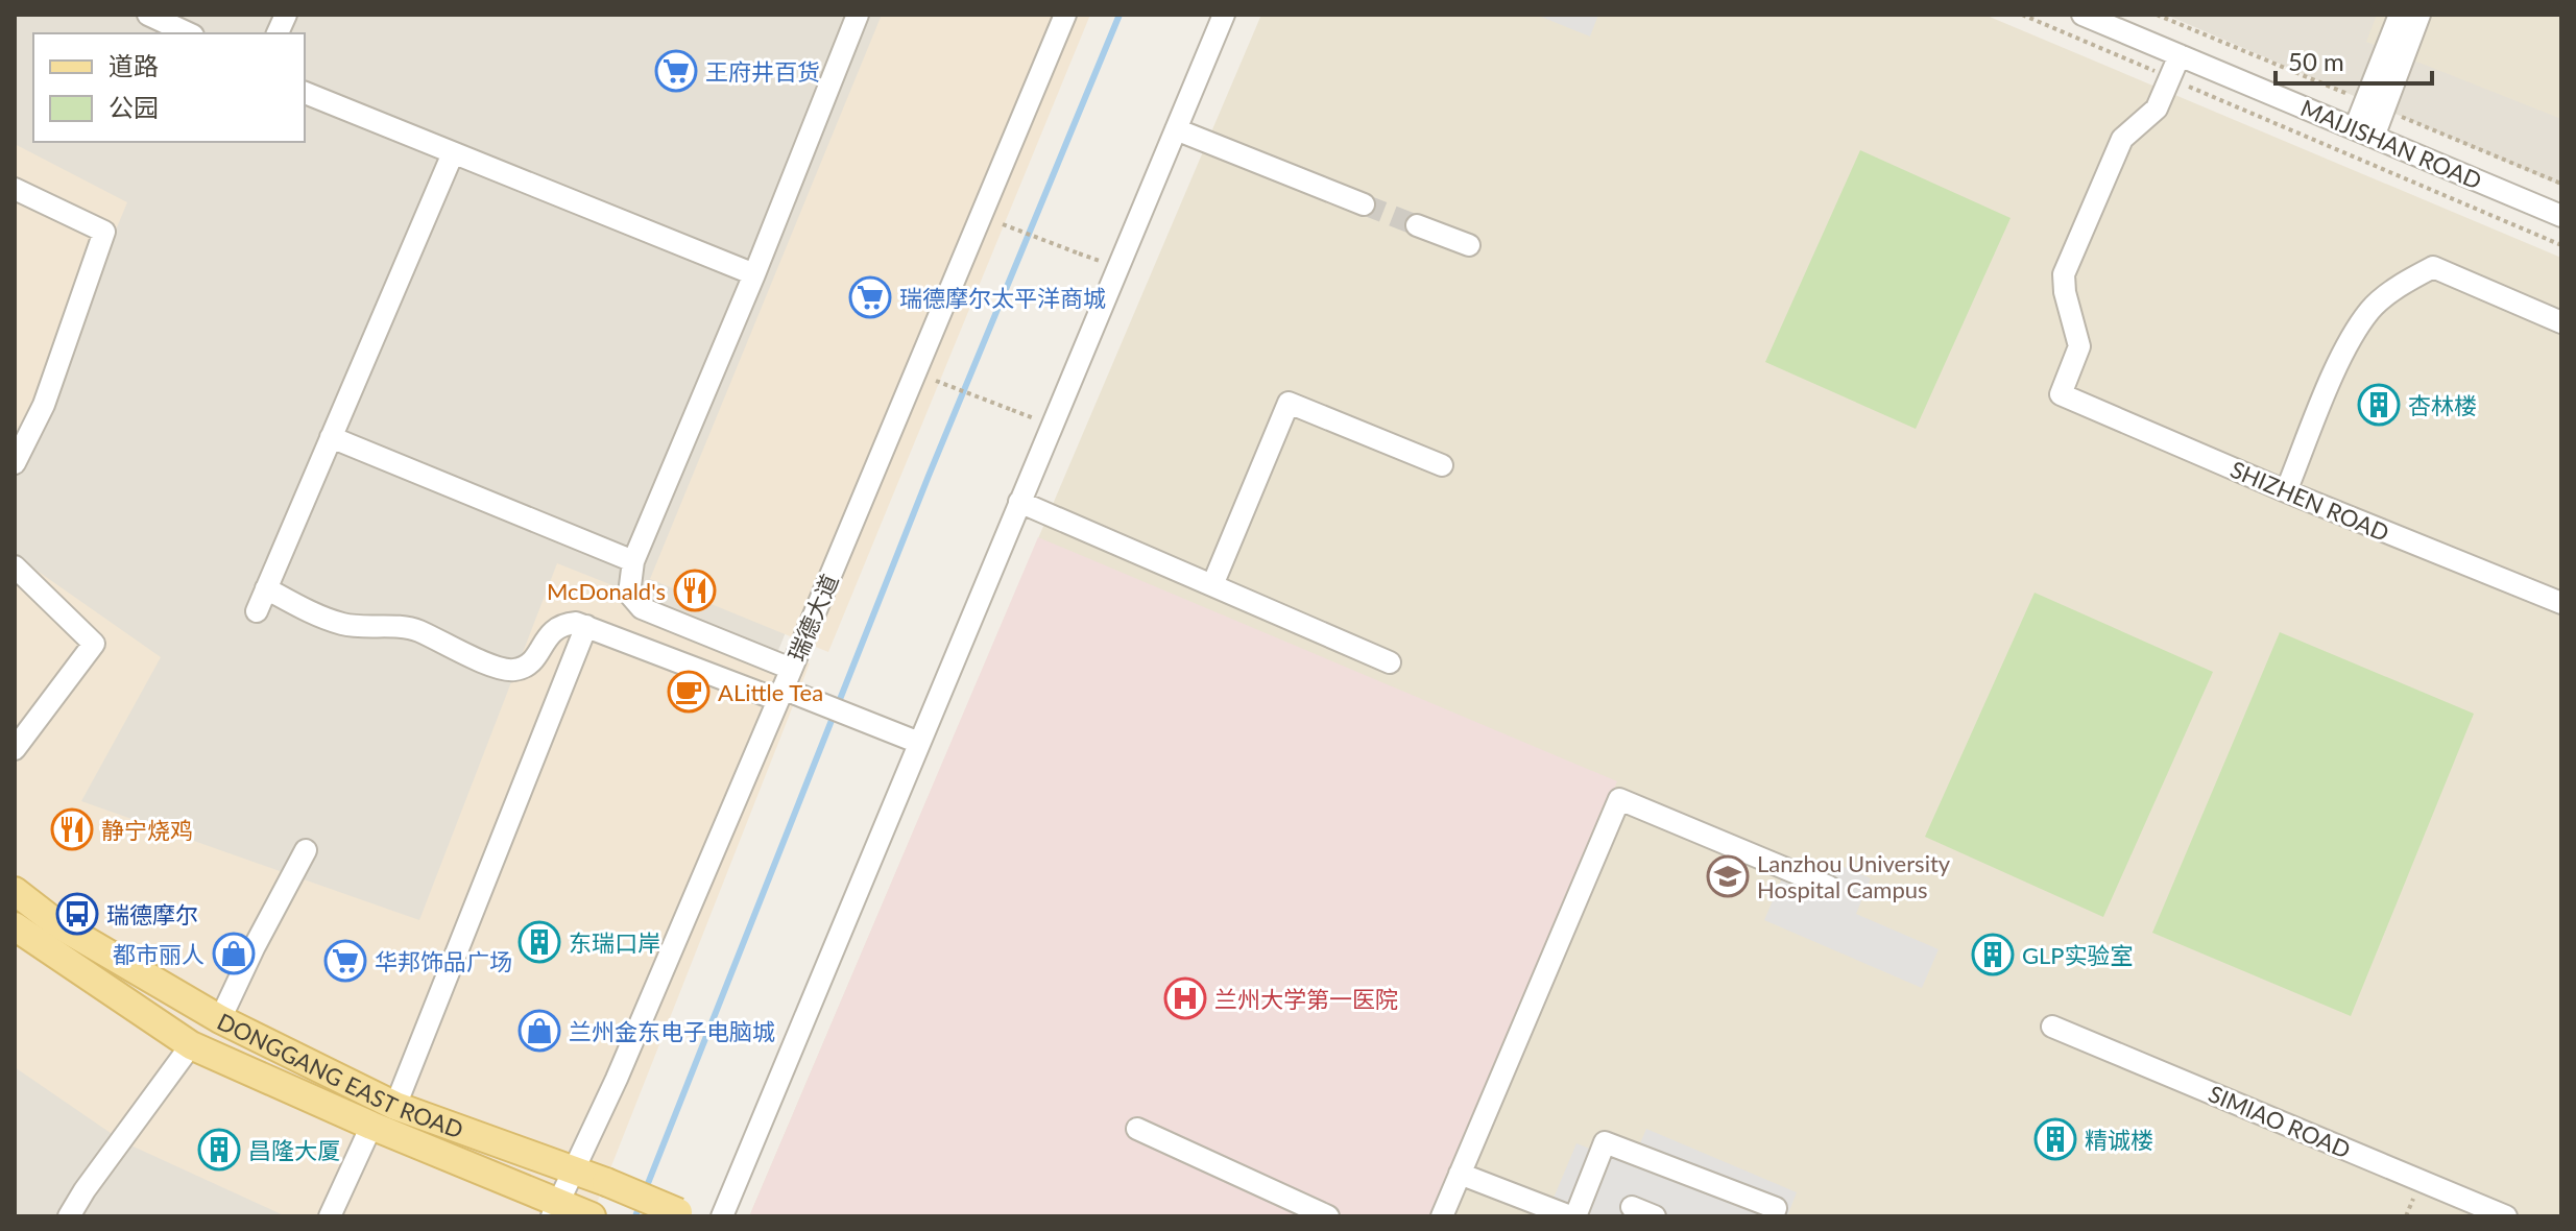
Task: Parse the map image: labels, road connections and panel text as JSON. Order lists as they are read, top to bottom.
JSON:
{
  "streets": {
    "main road": ["DONGGANG EAST ROAD"],
    "street": [
      "MAIJISHAN ROAD",
      "SHIZHEN ROAD",
      "瑞德大道",
      "SIMIAO ROAD"
    ]
  },
  "crossings": [
    ["瑞德大道", "DONGGANG EAST ROAD"]
  ],
  "places": {
    "supermarket": ["王府井百货", "瑞德摩尔太平洋商城", "华邦饰品广场"],
    "building": [
      "杏林楼",
      "东瑞口岸",
      "GLP实验室",
      "精诚楼",
      "昌隆大厦"
    ],
    "restaurant": ["McDonald's", "静宁烧鸡"],
    "cafe": ["ALittle Tea"],
    "school or university": ["Lanzhou University Hospital Campus"],
    "bus stop": ["瑞德摩尔"],
    "shop": ["都市丽人", "兰州金东电子电脑城"],
    "hospital": ["兰州大学第一医院"]
  },
  "legend": ["道路", "公园"],
  "scale_bar": "50 m"
}
